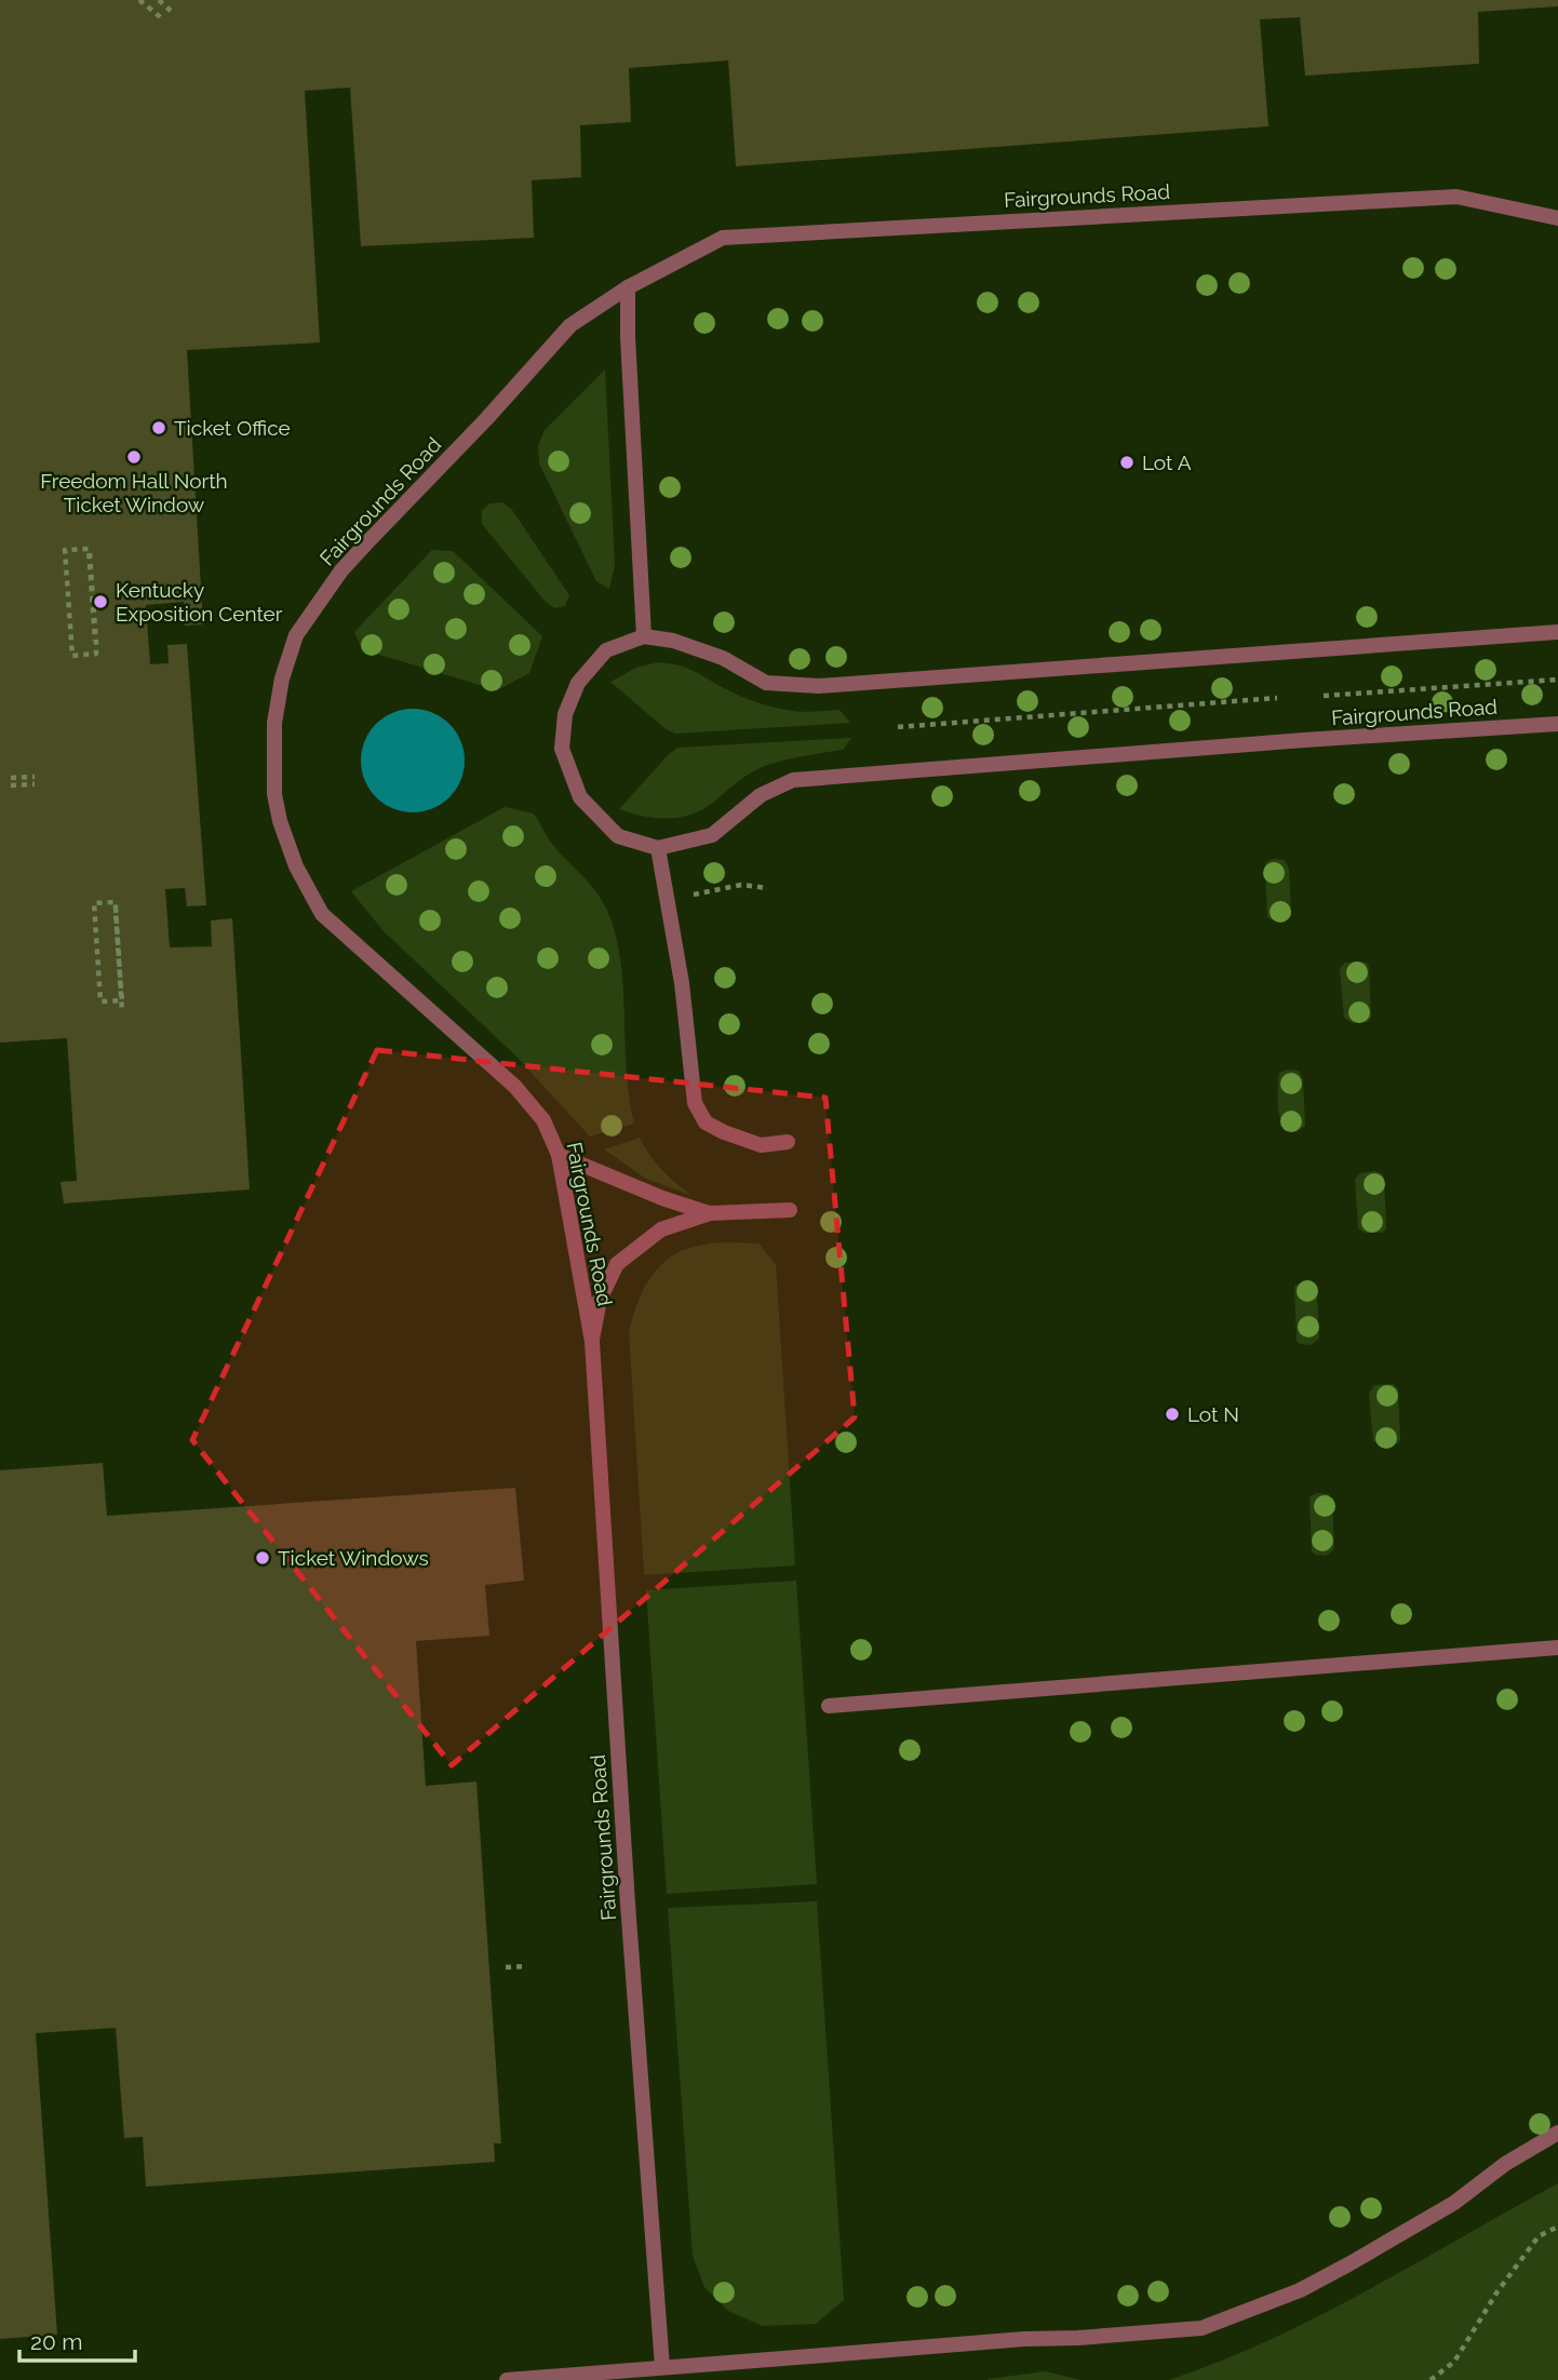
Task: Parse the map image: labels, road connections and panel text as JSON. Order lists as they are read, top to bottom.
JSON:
{
  "streets": {
    "street": ["Fairgrounds Road"]
  },
  "places": [
    "Ticket Office",
    "Freedom Hall North Ticket Window",
    "Lot A",
    "Kentucky Exposition Center",
    "Lot N",
    "Ticket Windows"
  ],
  "scale_bar": "20 m"
}
